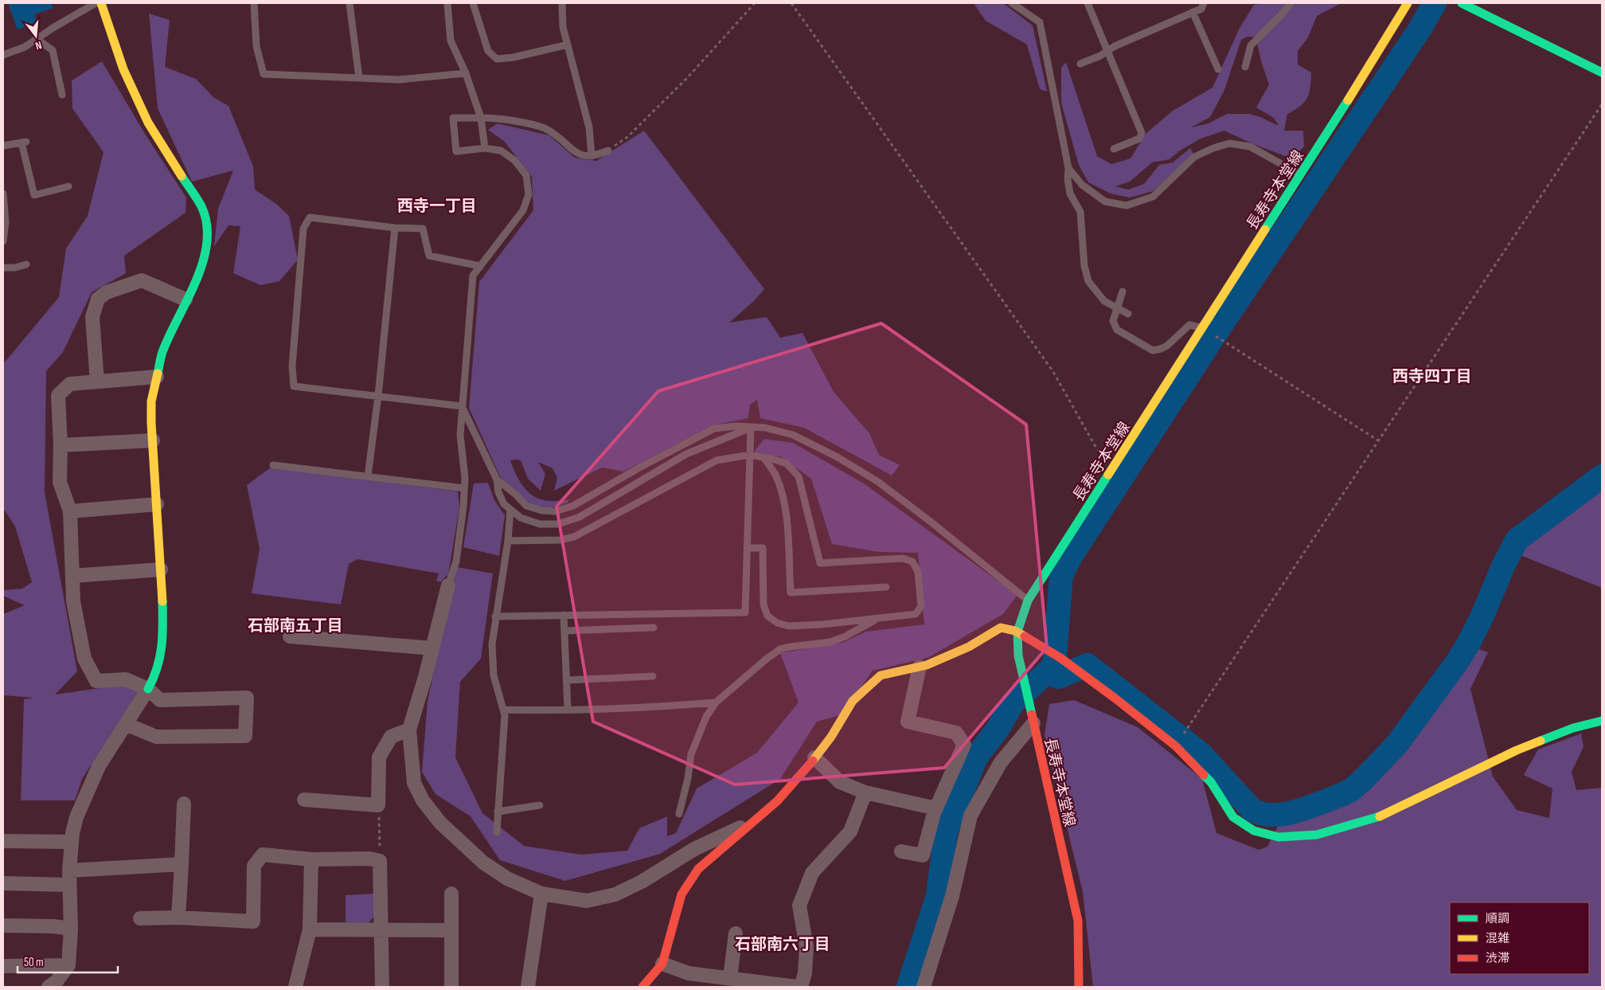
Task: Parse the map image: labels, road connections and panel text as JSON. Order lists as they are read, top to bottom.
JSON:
{
  "streets": {
    "street": ["長寿寺本堂線"]
  },
  "districts": [
    "西寺一丁目",
    "西寺四丁目",
    "石部南五丁目",
    "石部南六丁目"
  ],
  "legend": ["順調", "混雑", "渋滞"],
  "scale_bar": "50 m",
  "north": "bottom"
}
